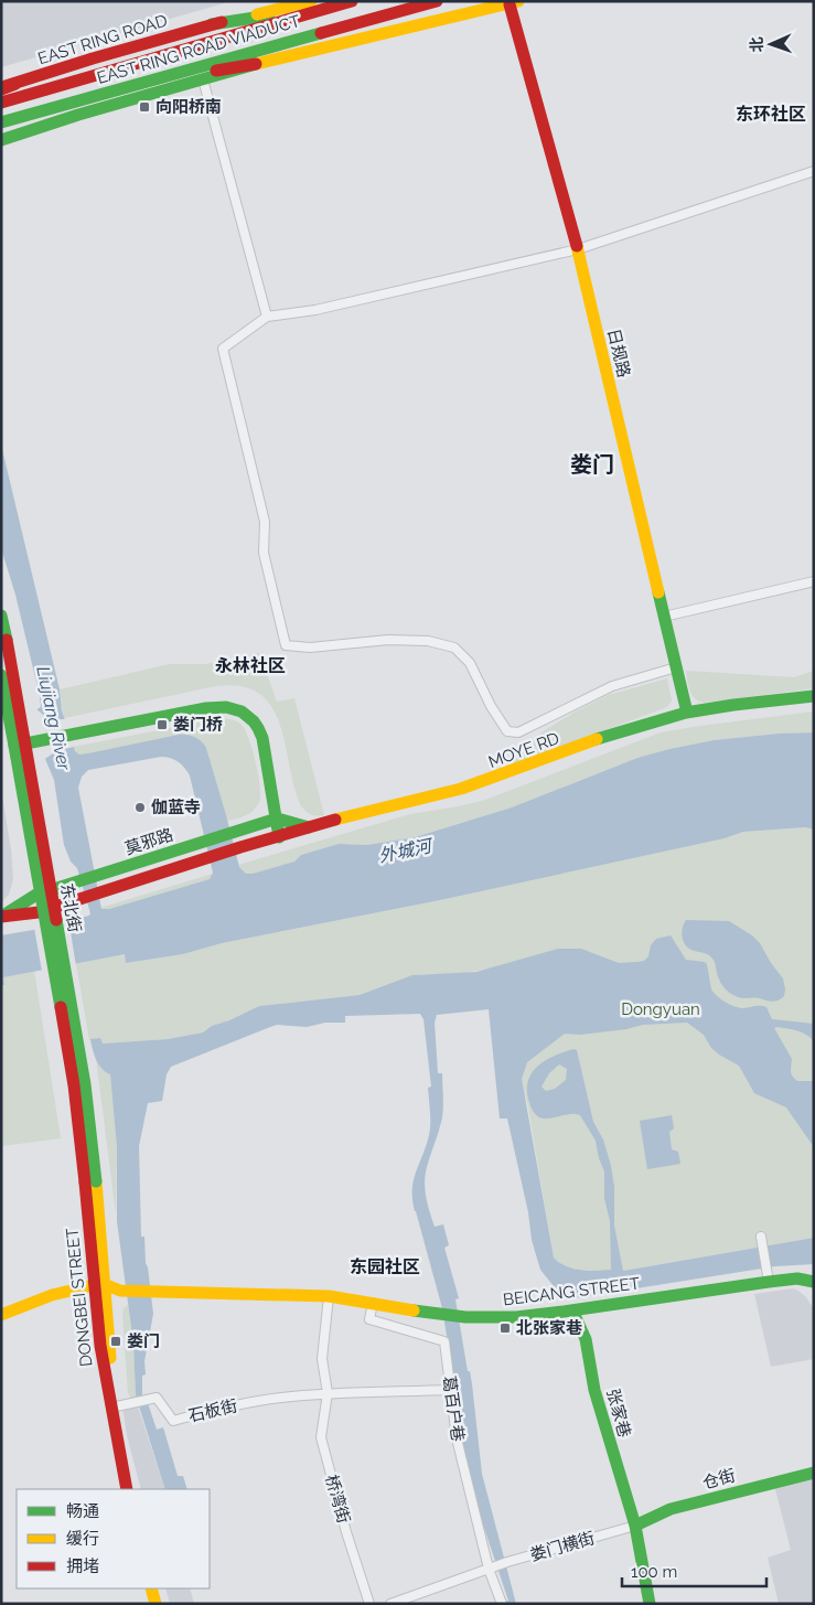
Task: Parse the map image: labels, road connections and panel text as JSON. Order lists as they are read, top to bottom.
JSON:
{
  "streets": {
    "main road": [
      "EAST RING ROAD",
      "EAST RING ROAD VIADUCT",
      "日规路",
      "MOYE RD",
      "莫邪路",
      "东北街",
      "BEICANG STREET",
      "DONGBEI STREET",
      "张家巷",
      "仓街"
    ],
    "street": [
      "葛百户巷",
      "石板街",
      "桥湾街",
      "娄门横街"
    ]
  },
  "crossings": [
    ["日规路", "MOYE RD"],
    ["MOYE RD", "莫邪路"],
    ["东北街", "DONGBEI STREET"],
    ["BEICANG STREET", "DONGBEI STREET"],
    ["BEICANG STREET", "葛百户巷"],
    ["BEICANG STREET", "张家巷"],
    ["BEICANG STREET", "桥湾街"],
    ["DONGBEI STREET", "石板街"],
    ["葛百户巷", "娄门横街"],
    ["石板街", "桥湾街"],
    ["张家巷", "仓街"],
    ["张家巷", "娄门横街"],
    ["仓街", "娄门横街"]
  ],
  "districts": [
    "东环社区",
    "娄门",
    "永林社区",
    "东园社区"
  ],
  "water": ["Liujiang River", "外城河"],
  "parks": ["Dongyuan"],
  "places": {
    "transit": [
      "向阳桥南",
      "娄门桥",
      "北张家巷",
      "娄门"
    ],
    "other": ["伽蓝寺"]
  },
  "legend": ["畅通", "缓行", "拥堵"],
  "scale_bar": "100 m",
  "north": "left"
}
